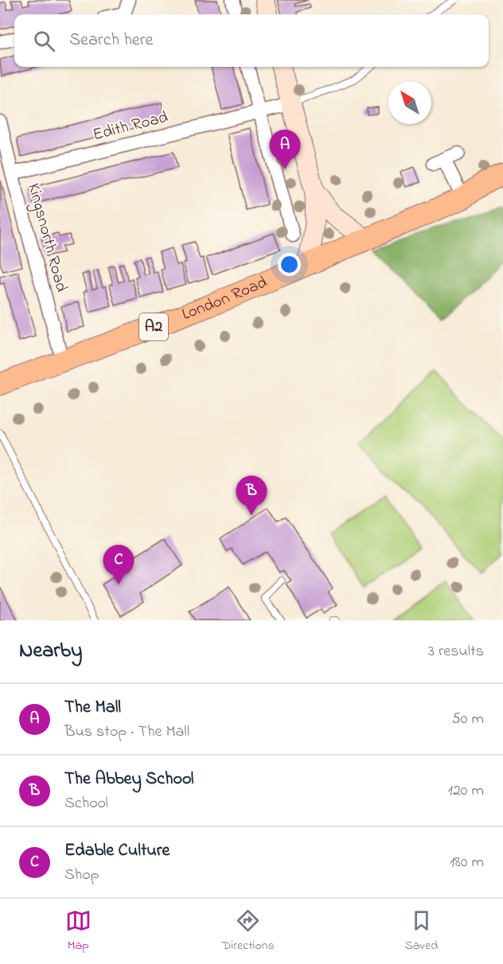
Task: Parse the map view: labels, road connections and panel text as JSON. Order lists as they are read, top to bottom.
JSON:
{
  "streets": {
    "main road": ["London Road", "A2"],
    "street": ["Edith Road", "Kingsnorth Road"]
  },
  "crossings": [
    ["Edith Road", "Kingsnorth Road"],
    ["Kingsnorth Road", "London Road"],
    ["London Road", "A2"]
  ],
  "north": "top left",
  "page": {
    "search": "Search here",
    "pins": ["A", "B", "C"],
    "heading": ["Nearby", "3 results"],
    "list": [
      {
        "mark": "A",
        "name": "The Mall",
        "note": "Bus stop · The Mall",
        "value": "50 m"
      },
      {
        "mark": "B",
        "name": "The Abbey School",
        "note": "School",
        "value": "120 m"
      },
      {
        "mark": "C",
        "name": "Edable Culture",
        "note": "Shop",
        "value": "180 m"
      }
    ],
    "nav": ["Map", "Directions", "Saved"]
  }
}
